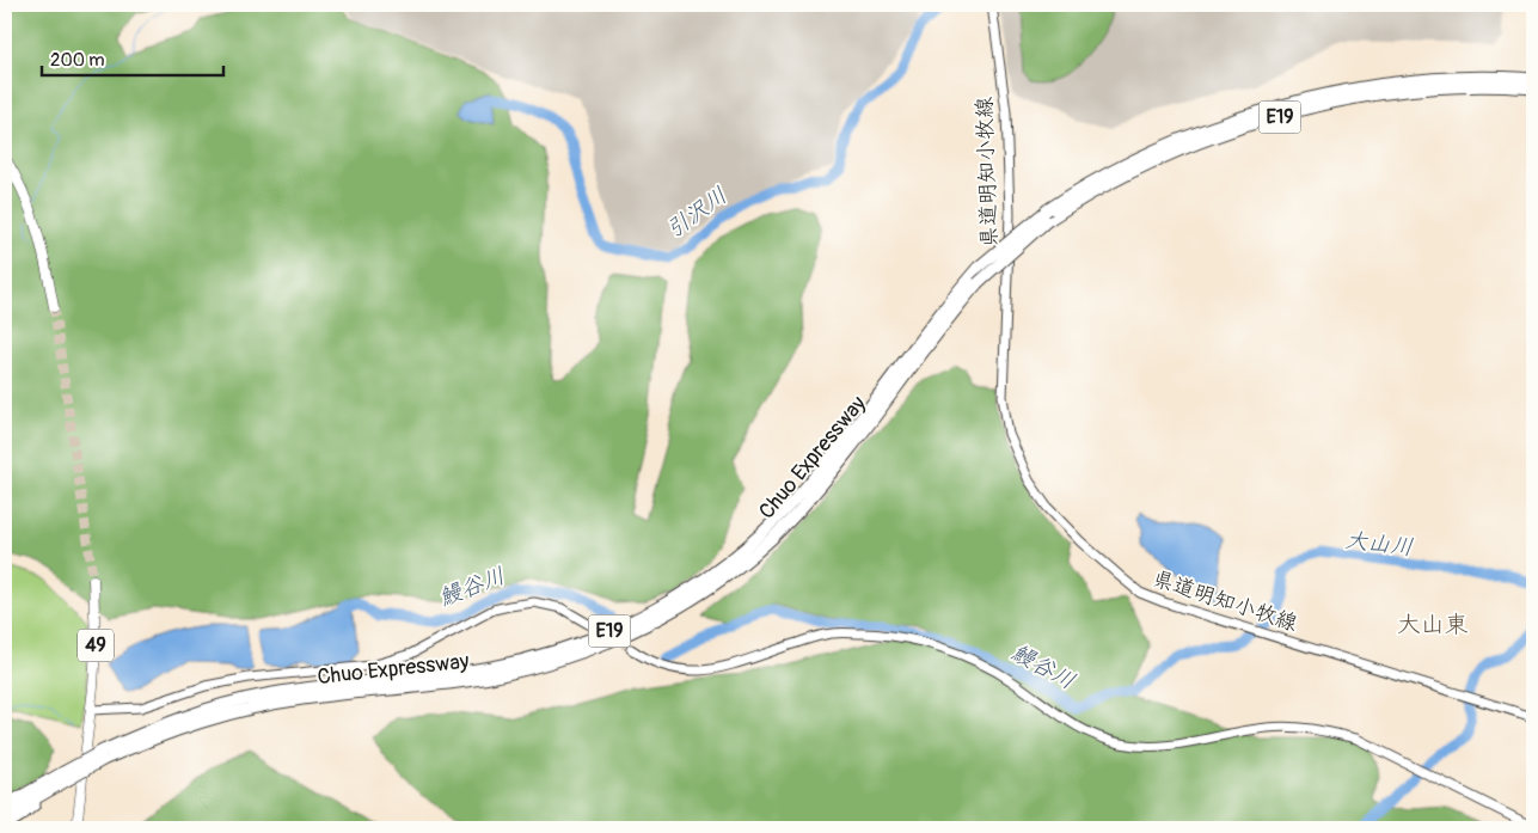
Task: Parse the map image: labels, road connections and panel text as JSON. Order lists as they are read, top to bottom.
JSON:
{
  "streets": {
    "highway": ["E19", "Chuo Expressway"],
    "main road": ["県道明知小牧線", "49"]
  },
  "districts": ["大山東"],
  "water": ["引沢川", "大山川", "鰻谷川"],
  "scale_bar": "200 m"
}
